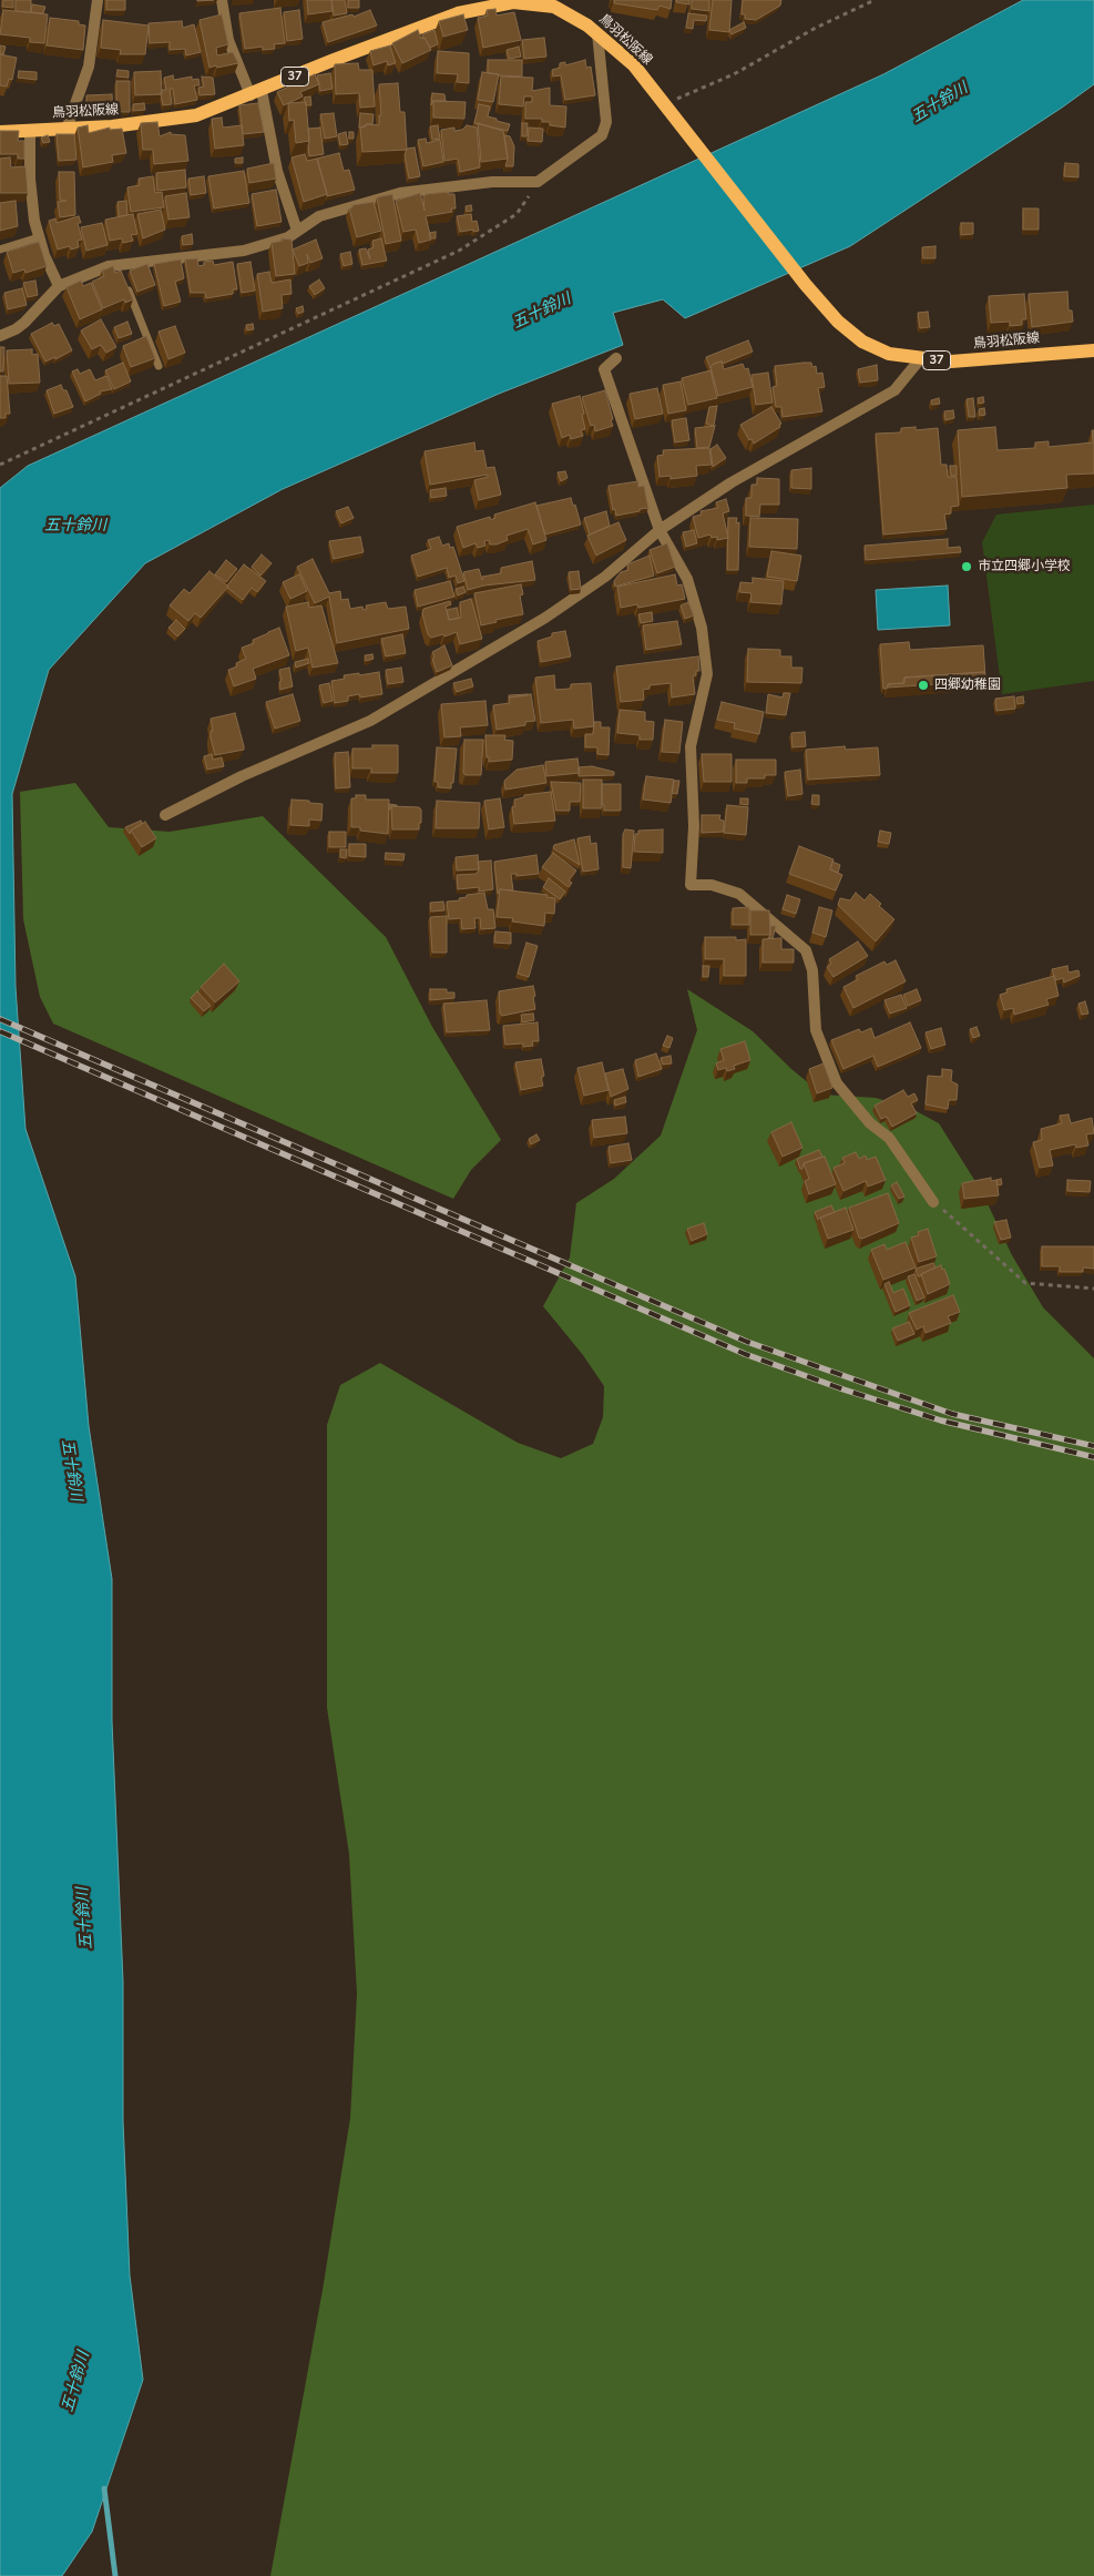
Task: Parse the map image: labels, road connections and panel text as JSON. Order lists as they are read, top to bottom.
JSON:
{
  "streets": {
    "main road": ["鳥羽松阪線", "37"]
  },
  "water": ["五十鈴川"],
  "places": ["市立四郷小学校", "四郷幼稚園"]
}
